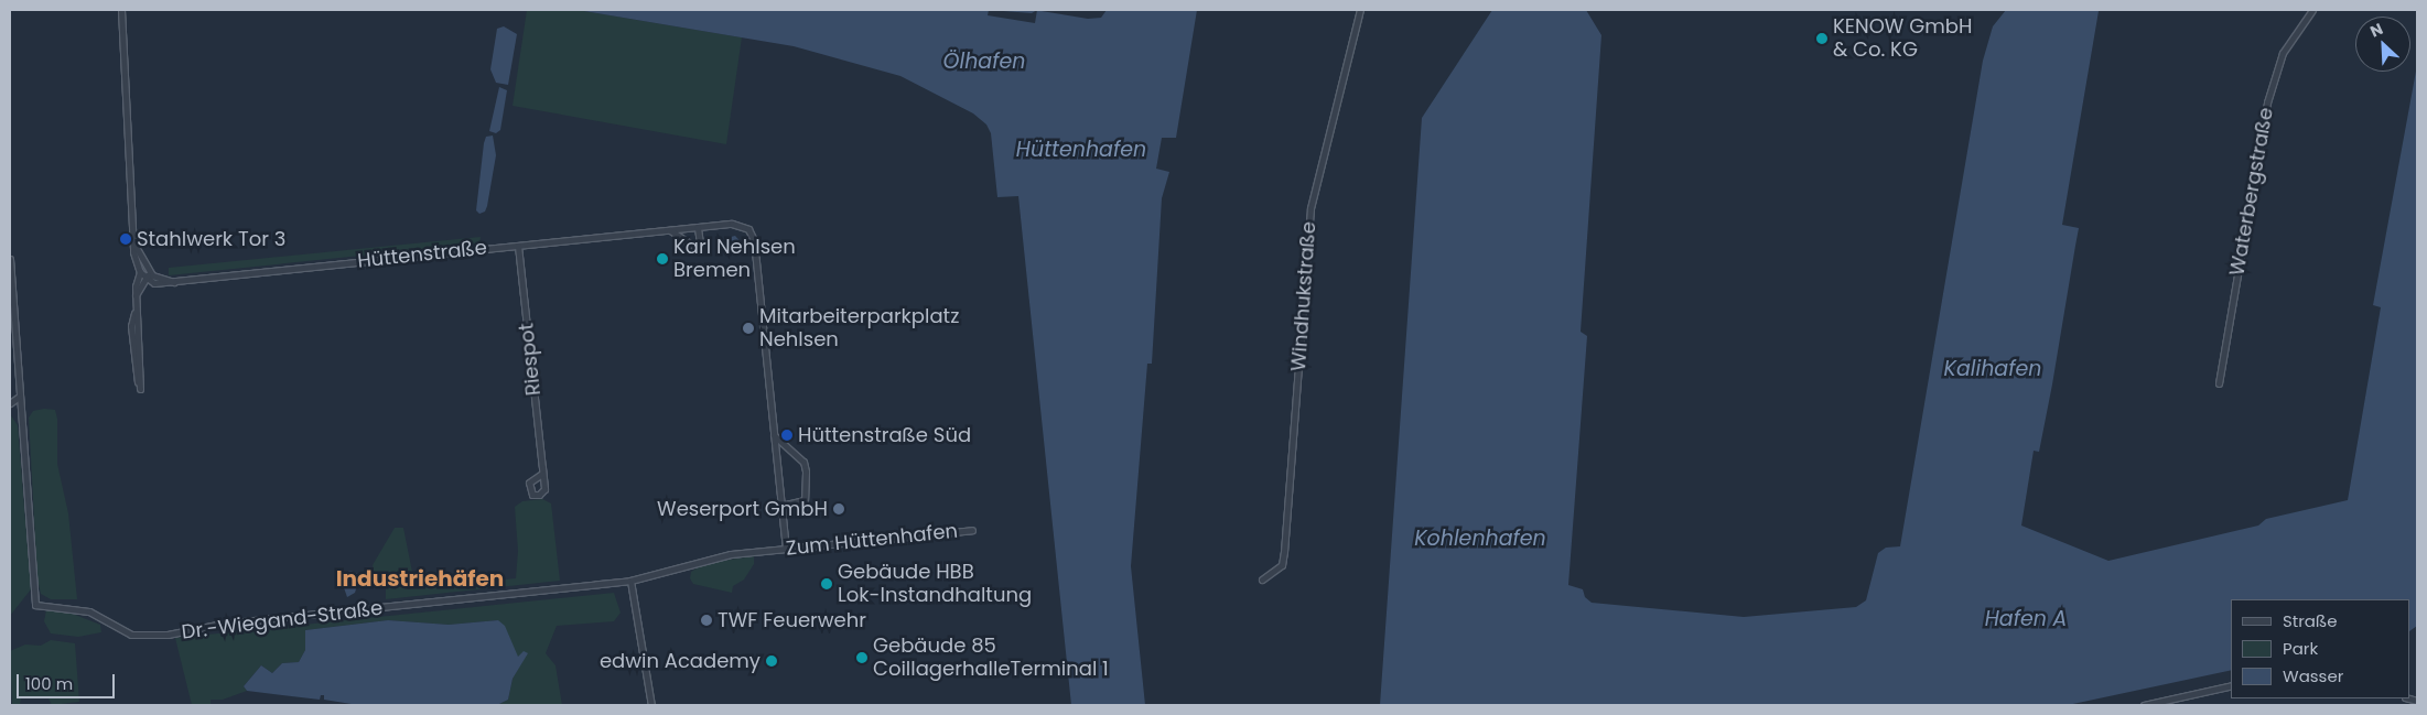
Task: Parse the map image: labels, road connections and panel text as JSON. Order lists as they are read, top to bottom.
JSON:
{
  "streets": {
    "street": [
      "Waterbergstraße",
      "Hüttenstraße",
      "Windhukstraße",
      "Riespot",
      "Zum Hüttenhafen",
      "Dr.-Wiegand-Straße"
    ]
  },
  "crossings": [
    ["Hüttenstraße", "Riespot"],
    ["Hüttenstraße", "Zum Hüttenhafen"],
    ["Zum Hüttenhafen", "Dr.-Wiegand-Straße"]
  ],
  "districts": ["Industriehäfen"],
  "water": [
    "Ölhafen",
    "Hüttenhafen",
    "Kalihafen",
    "Kohlenhafen",
    "Hafen A"
  ],
  "places": [
    "KENOW GmbH & Co. KG",
    "Stahlwerk Tor 3",
    "Karl Nehlsen Bremen",
    "Mitarbeiterparkplatz Nehlsen",
    "Hüttenstraße Süd",
    "Weserport GmbH",
    "Gebäude HBB Lok-Instandhaltung",
    "TWF Feuerwehr",
    "Gebäude 85 CoillagerhalleTerminal 1",
    "edwin Academy"
  ],
  "legend": ["Straße", "Park", "Wasser"],
  "scale_bar": "100 m",
  "north": "top left"
}
